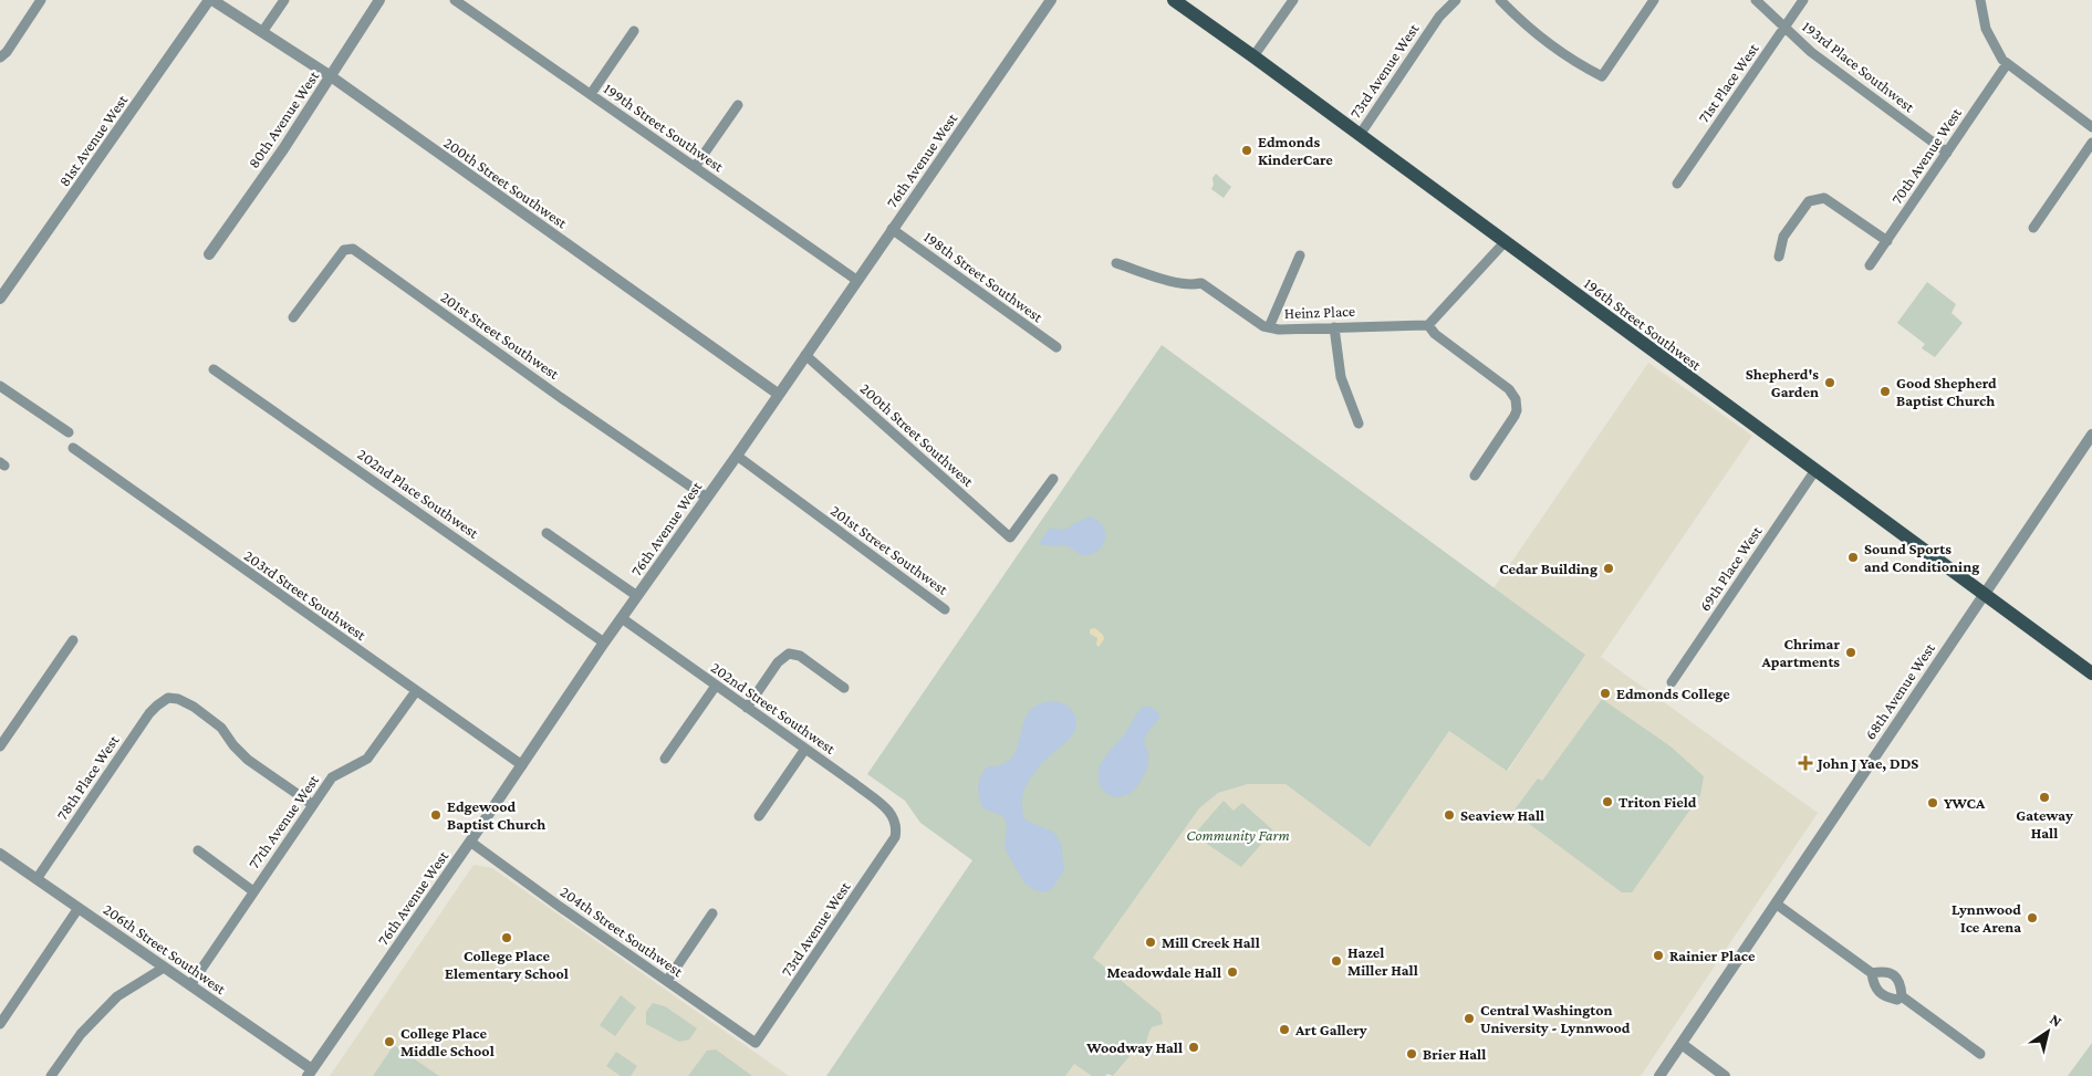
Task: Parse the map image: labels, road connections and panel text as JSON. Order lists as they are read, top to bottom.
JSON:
{
  "streets": {
    "main road": ["196th Street Southwest"],
    "street": [
      "193rd Place Southwest",
      "73rd Avenue West",
      "71st Place West",
      "80th Avenue West",
      "199th Street Southwest",
      "81st Avenue West",
      "70th Avenue West",
      "76th Avenue West",
      "200th Street Southwest",
      "198th Street Southwest",
      "Heinz Place",
      "201st Street Southwest",
      "202nd Place Southwest",
      "69th Place West",
      "203rd Street Southwest",
      "68th Avenue West",
      "202nd Street Southwest",
      "78th Place West",
      "77th Avenue West",
      "204th Street Southwest",
      "206th Street Southwest"
    ]
  },
  "crossings": [
    ["193rd Place Southwest", "71st Place West"],
    ["193rd Place Southwest", "70th Avenue West"],
    ["73rd Avenue West", "196th Street Southwest"],
    ["73rd Avenue West", "202nd Street Southwest"],
    ["73rd Avenue West", "204th Street Southwest"],
    ["80th Avenue West", "200th Street Southwest"],
    ["199th Street Southwest", "76th Avenue West"],
    ["81st Avenue West", "200th Street Southwest"],
    ["76th Avenue West", "200th Street Southwest"],
    ["76th Avenue West", "198th Street Southwest"],
    ["76th Avenue West", "201st Street Southwest"],
    ["76th Avenue West", "202nd Place Southwest"],
    ["76th Avenue West", "203rd Street Southwest"],
    ["76th Avenue West", "202nd Street Southwest"],
    ["76th Avenue West", "204th Street Southwest"],
    ["76th Avenue West", "206th Street Southwest"],
    ["196th Street Southwest", "69th Place West"],
    ["196th Street Southwest", "68th Avenue West"],
    ["203rd Street Southwest", "77th Avenue West"],
    ["78th Place West", "77th Avenue West"],
    ["78th Place West", "206th Street Southwest"],
    ["77th Avenue West", "206th Street Southwest"]
  ],
  "parks": ["Community Farm"],
  "places": {
    "other": [
      "Edmonds KinderCare",
      "Shepherd's Garden",
      "Good Shepherd Baptist Church",
      "Sound Sports and Conditioning",
      "Cedar Building",
      "Chrimar Apartments",
      "Edmonds College",
      "Gateway Hall",
      "Triton Field",
      "YWCA",
      "Edgewood Baptist Church",
      "Seaview Hall",
      "Lynnwood Ice Arena",
      "College Place Elementary School",
      "Mill Creek Hall",
      "Rainier Place",
      "Hazel Miller Hall",
      "Meadowdale Hall",
      "Central Washington University - Lynnwood",
      "Art Gallery",
      "College Place Middle School",
      "Woodway Hall",
      "Brier Hall"
    ],
    "health": ["John J Yae, DDS"]
  },
  "north": "top right"
}
